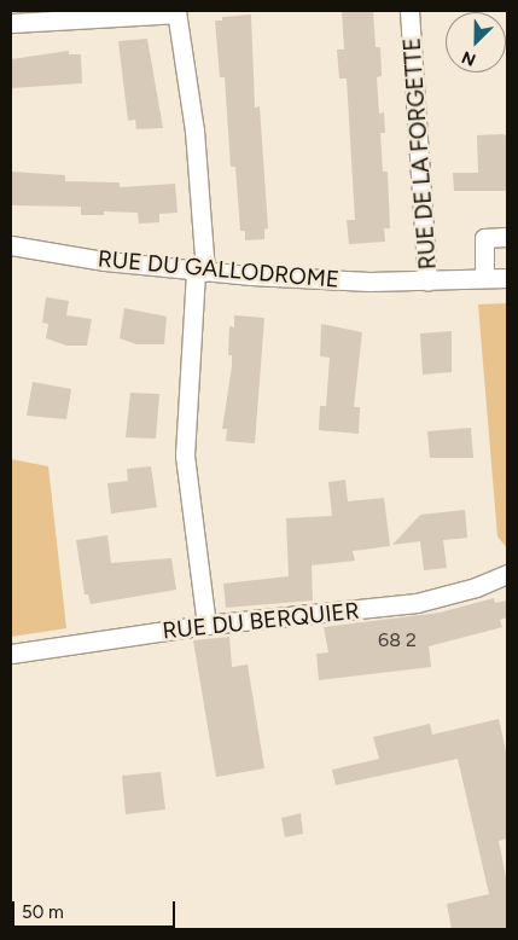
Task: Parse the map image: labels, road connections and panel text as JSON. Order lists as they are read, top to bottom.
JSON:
{
  "streets": {
    "street": ["RUE DE LA FORGETTE", "RUE DU GALLODROME", "RUE DU BERQUIER"]
  },
  "crossings": [
    ["RUE DE LA FORGETTE", "RUE DU GALLODROME"]
  ],
  "house_numbers": ["68 2"],
  "scale_bar": "50 m",
  "north": "bottom left"
}
